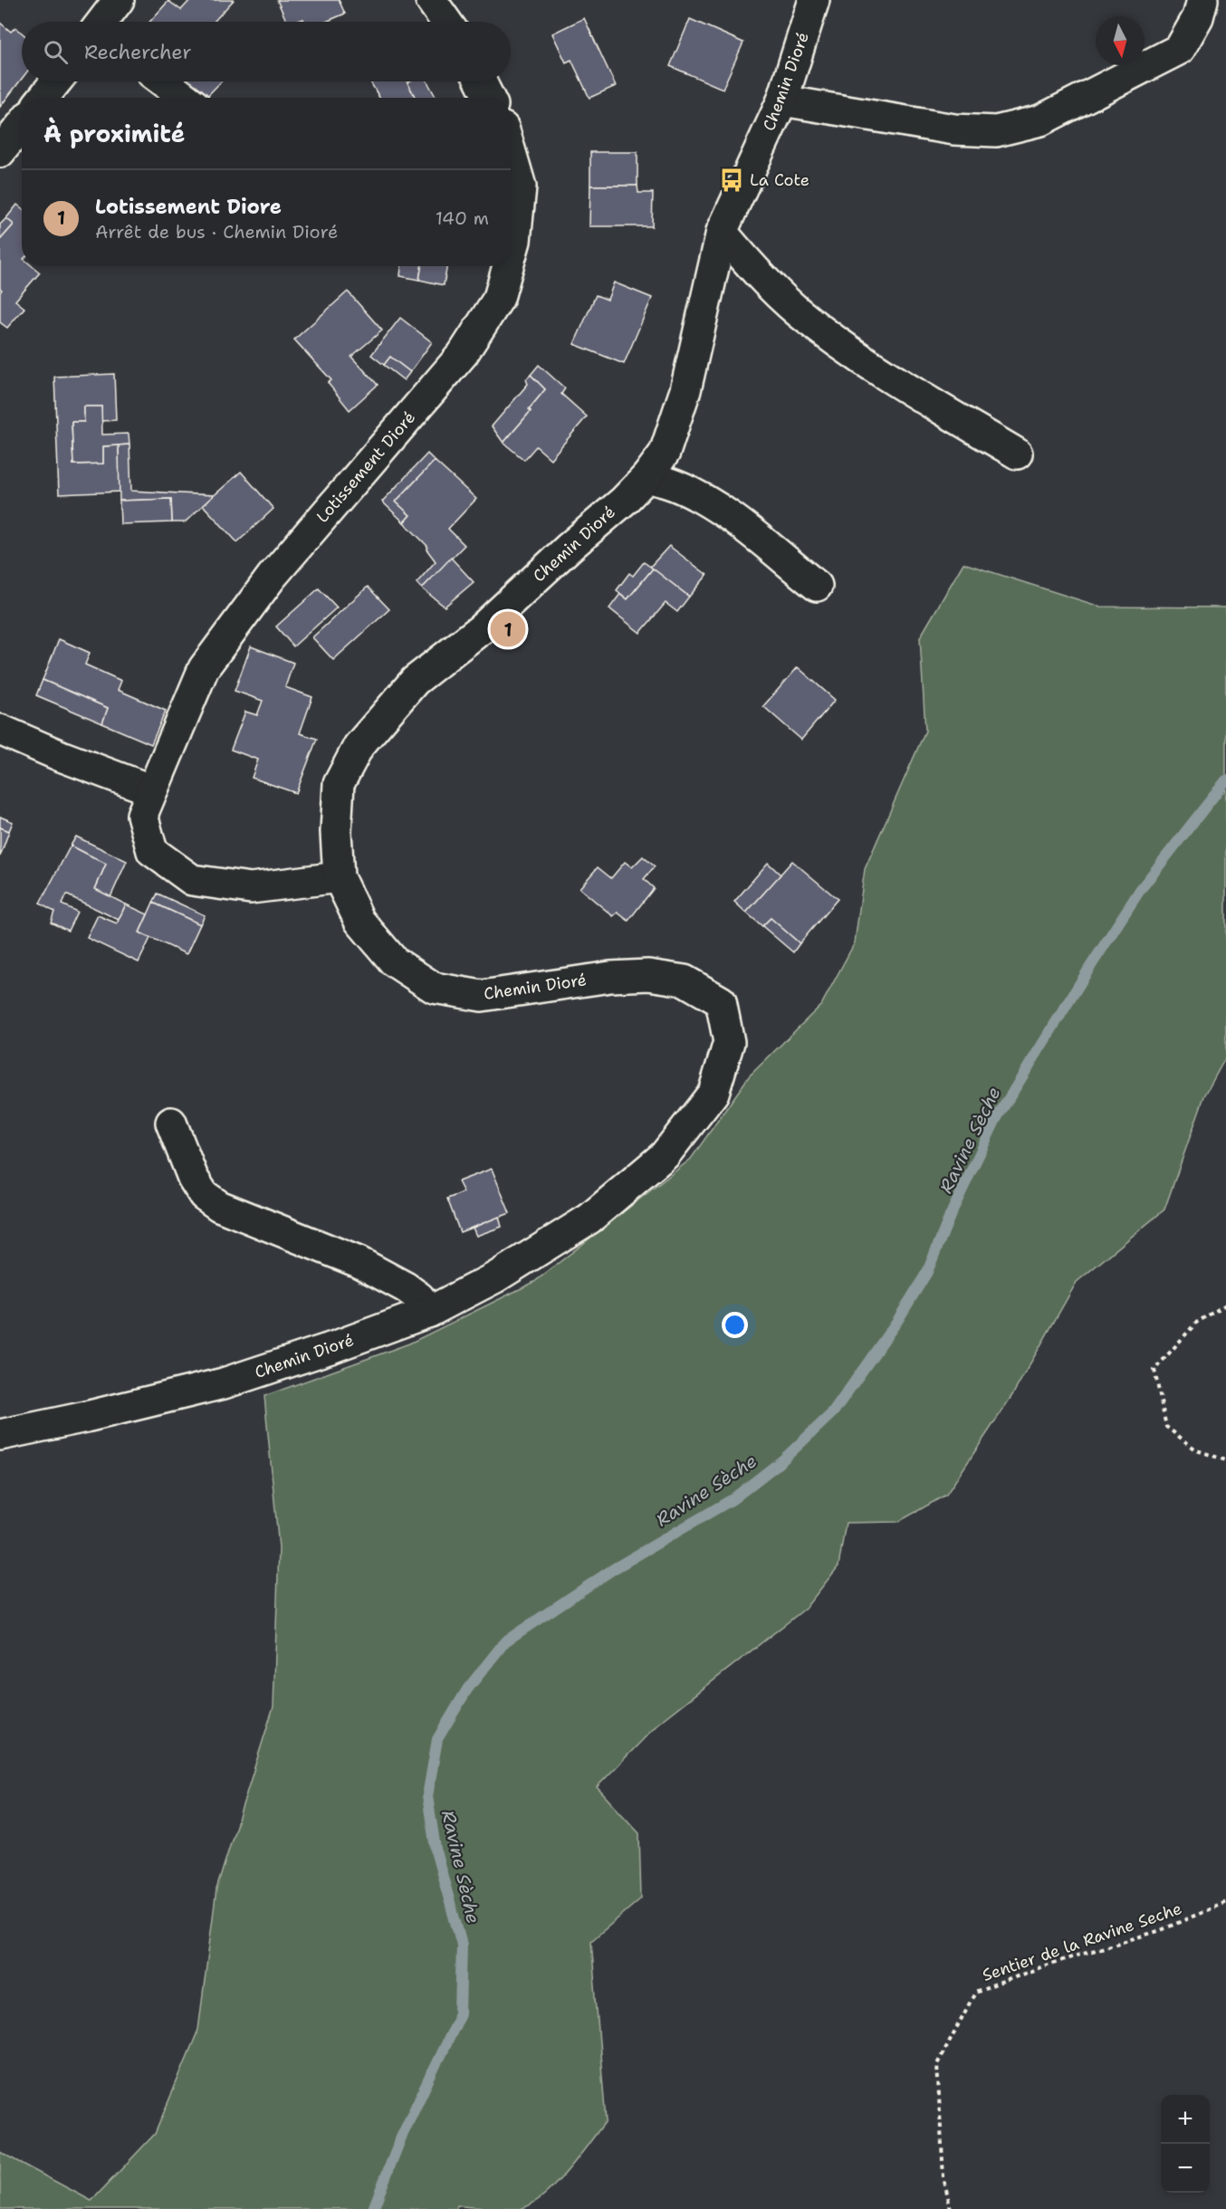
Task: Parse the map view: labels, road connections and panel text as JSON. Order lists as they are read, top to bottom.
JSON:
{
  "streets": {
    "street": ["Chemin Dioré", "Lotissement Dioré"],
    "path": ["Sentier de la Ravine Seche"]
  },
  "crossings": [
    ["Chemin Dioré", "Lotissement Dioré"]
  ],
  "water": ["Ravine Sèche"],
  "places": {
    "bus stop": ["La Cote"]
  },
  "north": "bottom",
  "page": {
    "search": "Rechercher",
    "heading": "À proximité",
    "list": [
      {
        "mark": "1",
        "name": "Lotissement Diore",
        "note": "Arrêt de bus · Chemin Dioré",
        "value": "140 m"
      }
    ],
    "pins": "1",
    "map_buttons": ["+", "−"]
  }
}
